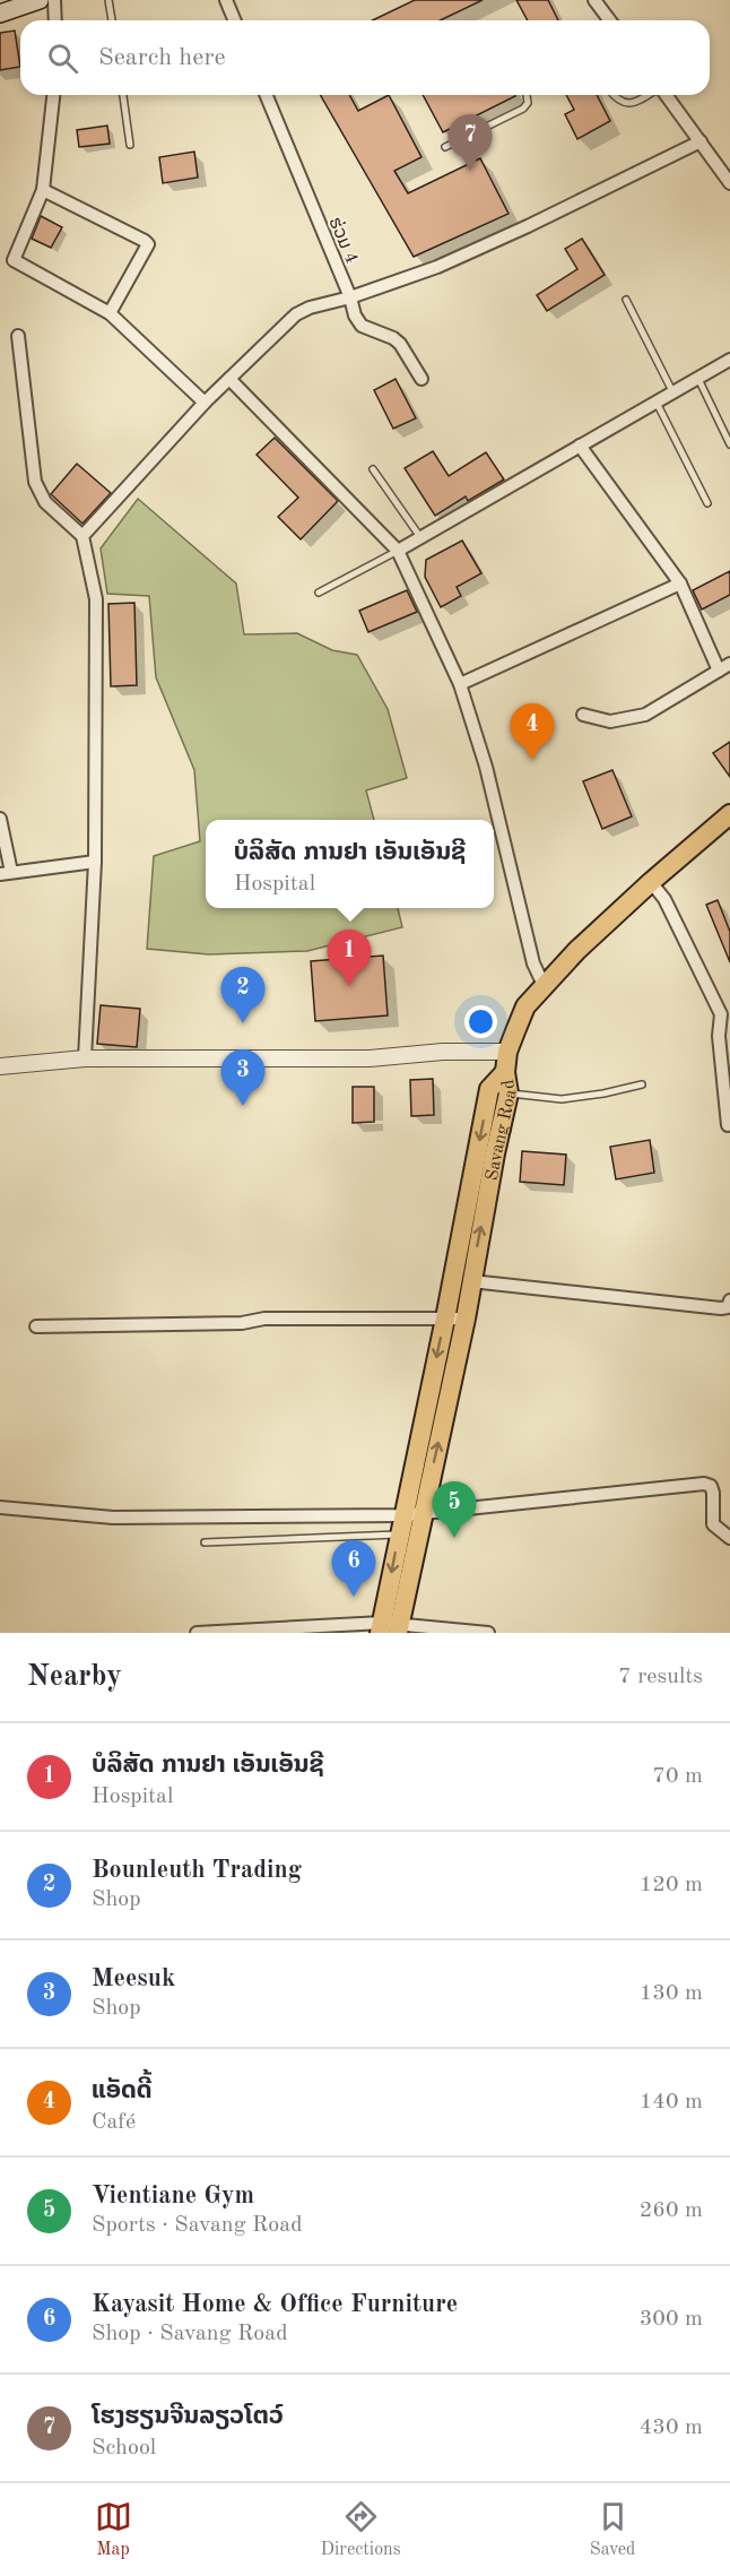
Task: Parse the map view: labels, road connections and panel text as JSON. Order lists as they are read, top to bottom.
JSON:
{
  "streets": {
    "main road": ["Savang Road"],
    "street": ["ຮ່ວມ 4"]
  },
  "page": {
    "search": "Search here",
    "pins": [
      "7",
      "4",
      "1",
      "2",
      "3",
      "5",
      "6"
    ],
    "popup": ["ບໍລິສັດ ການຢາ ເອັນເອັນຊີ", "Hospital"],
    "heading": ["Nearby", "7 results"],
    "list": [
      {
        "mark": "1",
        "name": "ບໍລິສັດ ການຢາ ເອັນເອັນຊີ",
        "note": "Hospital",
        "value": "70 m"
      },
      {
        "mark": "2",
        "name": "Bounleuth Trading",
        "note": "Shop",
        "value": "120 m"
      },
      {
        "mark": "3",
        "name": "Meesuk",
        "note": "Shop",
        "value": "130 m"
      },
      {
        "mark": "4",
        "name": "ແອັດດີ້",
        "note": "Café",
        "value": "140 m"
      },
      {
        "mark": "5",
        "name": "Vientiane Gym",
        "note": "Sports · Savang Road",
        "value": "260 m"
      },
      {
        "mark": "6",
        "name": "Kayasit Home & Office Furniture",
        "note": "Shop · Savang Road",
        "value": "300 m"
      },
      {
        "mark": "7",
        "name": "ໂຮງຮຽນຈີນລຽວໂຕວ໌",
        "note": "School",
        "value": "430 m"
      }
    ],
    "nav": ["Map", "Directions", "Saved"]
  }
}
